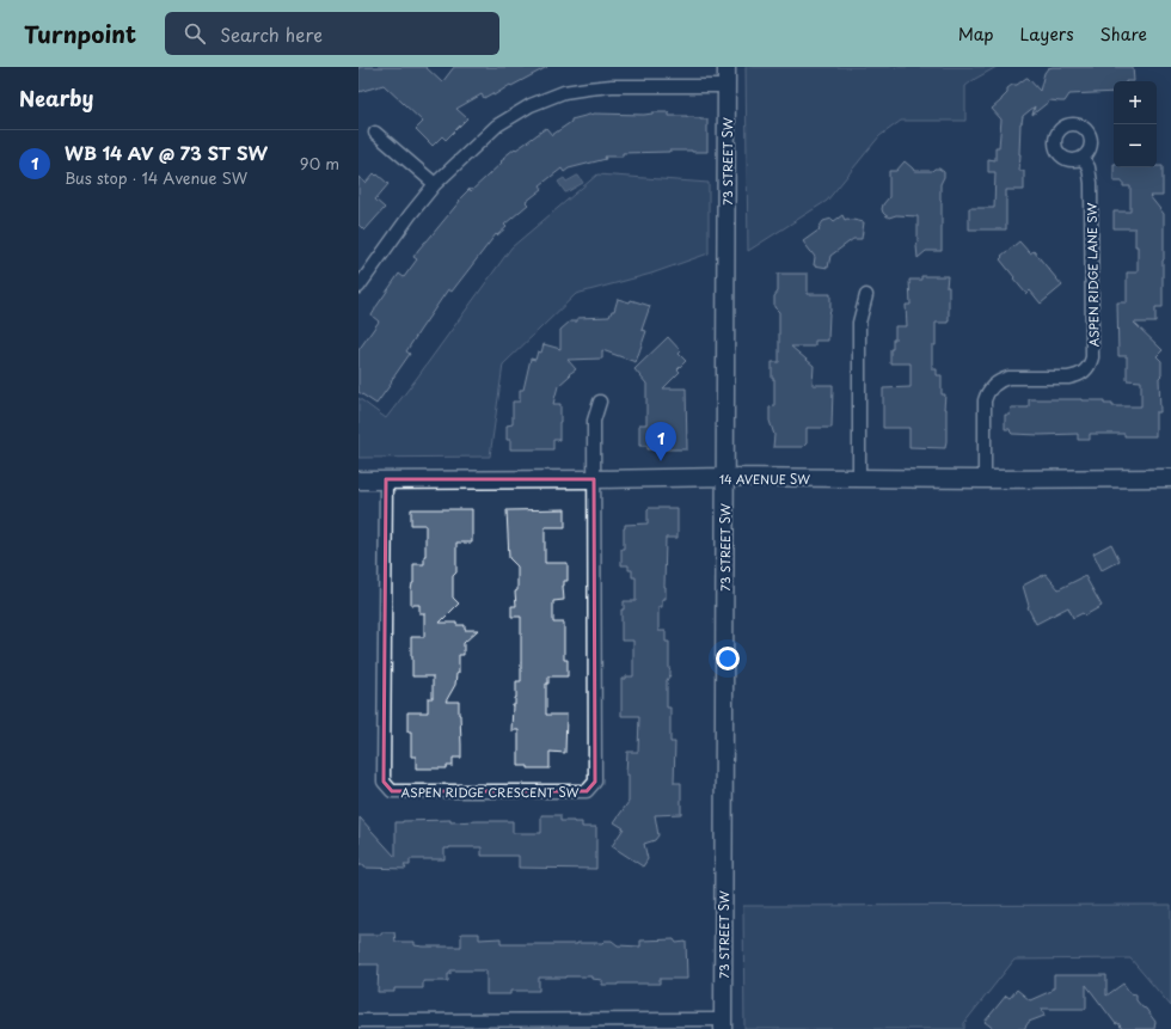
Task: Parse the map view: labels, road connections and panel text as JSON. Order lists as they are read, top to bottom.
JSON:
{
  "streets": {
    "street": [
      "73 STREET SW",
      "ASPEN RIDGE LANE SW",
      "14 AVENUE SW",
      "ASPEN RIDGE CRESCENT SW"
    ]
  },
  "crossings": [
    ["73 STREET SW", "14 AVENUE SW"],
    ["ASPEN RIDGE LANE SW", "14 AVENUE SW"],
    ["14 AVENUE SW", "ASPEN RIDGE CRESCENT SW"]
  ],
  "page": {
    "header": "Turnpoint",
    "search": "Search here",
    "nav": ["Map", "Layers", "Share"],
    "heading": "Nearby",
    "map_buttons": ["+", "−"],
    "list": [
      {
        "mark": "1",
        "name": "WB 14 AV @ 73 ST SW",
        "note": "Bus stop · 14 Avenue SW",
        "value": "90 m"
      }
    ],
    "pins": "1"
  }
}
